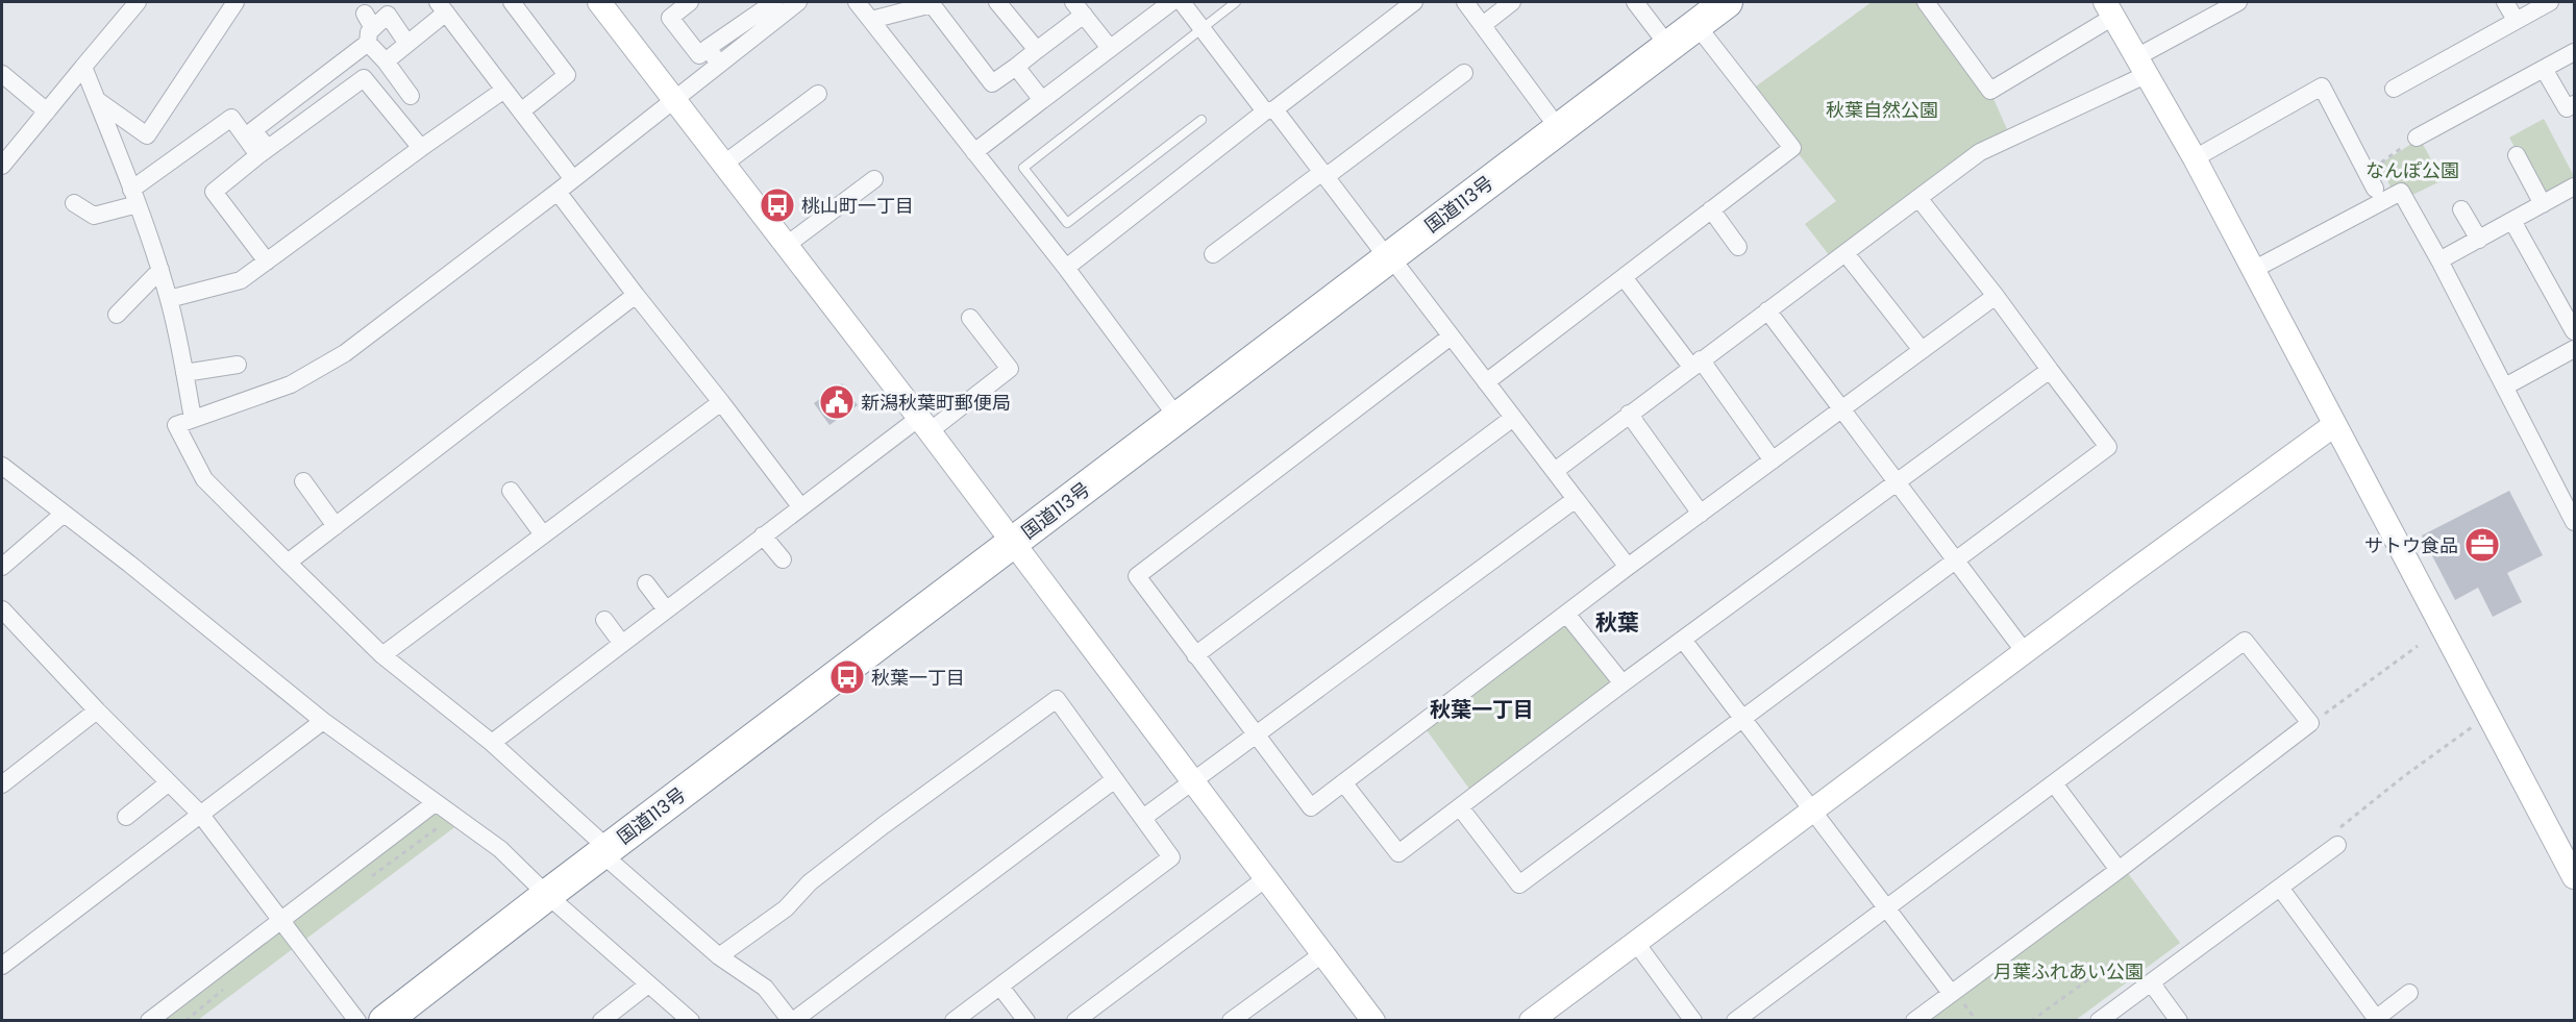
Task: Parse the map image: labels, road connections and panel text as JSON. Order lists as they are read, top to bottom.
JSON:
{
  "streets": {
    "highway": ["国道113号"]
  },
  "districts": ["秋葉", "秋葉一丁目"],
  "parks": ["秋葉自然公園", "なんぽ公園", "月葉ふれあい公園"],
  "places": {
    "bus stop": ["桃山町一丁目", "秋葉一丁目"],
    "public building": ["新潟秋葉町郵便局"],
    "office": ["サトウ食品"]
  }
}
